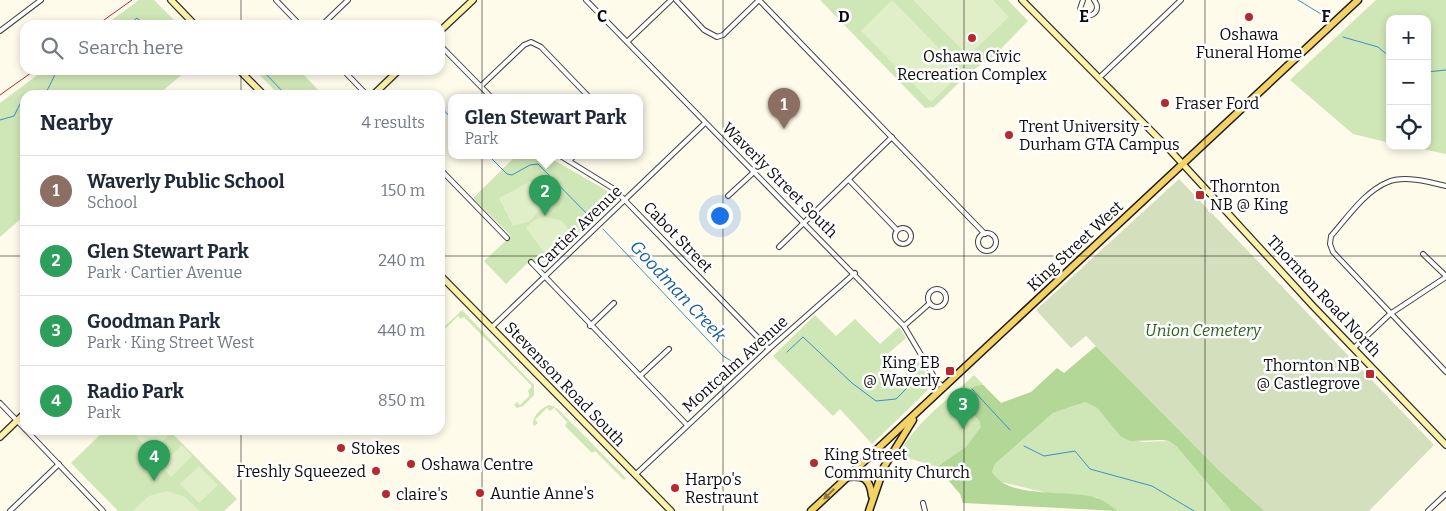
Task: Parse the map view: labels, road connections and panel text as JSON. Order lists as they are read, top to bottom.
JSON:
{
  "streets": {
    "main road": ["King Street West", "Thornton Road North", "Stevenson Road South"],
    "street": [
      "Waverly Street South",
      "Cartier Avenue",
      "Cabot Street",
      "Montcalm Avenue"
    ]
  },
  "crossings": [
    ["Waverly Street South", "Cartier Avenue"],
    ["Waverly Street South", "King Street West"],
    ["Waverly Street South", "Montcalm Avenue"],
    ["Cartier Avenue", "Cabot Street"],
    ["Cartier Avenue", "Stevenson Road South"],
    ["Cabot Street", "Montcalm Avenue"],
    ["King Street West", "Thornton Road North"],
    ["Montcalm Avenue", "Stevenson Road South"]
  ],
  "water": ["Goodman Creek"],
  "parks": ["Union Cemetery"],
  "places": {
    "other": [
      "Oshawa Funeral Home",
      "Oshawa Civic Recreation Complex",
      "Fraser Ford",
      "Trent University - Durham GTA Campus",
      "Stokes",
      "King Street Community Church",
      "Oshawa Centre",
      "Freshly Squeezed",
      "Harpo's Restraunt",
      "Auntie Anne's",
      "claire's"
    ],
    "transit": ["Thornton NB @ King", "King EB @ Waverly", "Thornton NB @ Castlegrove"]
  },
  "page": {
    "map_buttons": ["+", "−"],
    "search": "Search here",
    "pins": [
      "1",
      "2",
      "3",
      "4"
    ],
    "heading": ["Nearby", "4 results"],
    "popup": ["Glen Stewart Park", "Park"],
    "list": [
      {
        "mark": "1",
        "name": "Waverly Public School",
        "note": "School",
        "value": "150 m"
      },
      {
        "mark": "2",
        "name": "Glen Stewart Park",
        "note": "Park · Cartier Avenue",
        "value": "240 m"
      },
      {
        "mark": "3",
        "name": "Goodman Park",
        "note": "Park · King Street West",
        "value": "440 m"
      },
      {
        "mark": "4",
        "name": "Radio Park",
        "note": "Park",
        "value": "850 m"
      }
    ]
  },
  "grid": {
    "columns": [
      "C",
      "D",
      "E",
      "F"
    ]
  }
}
